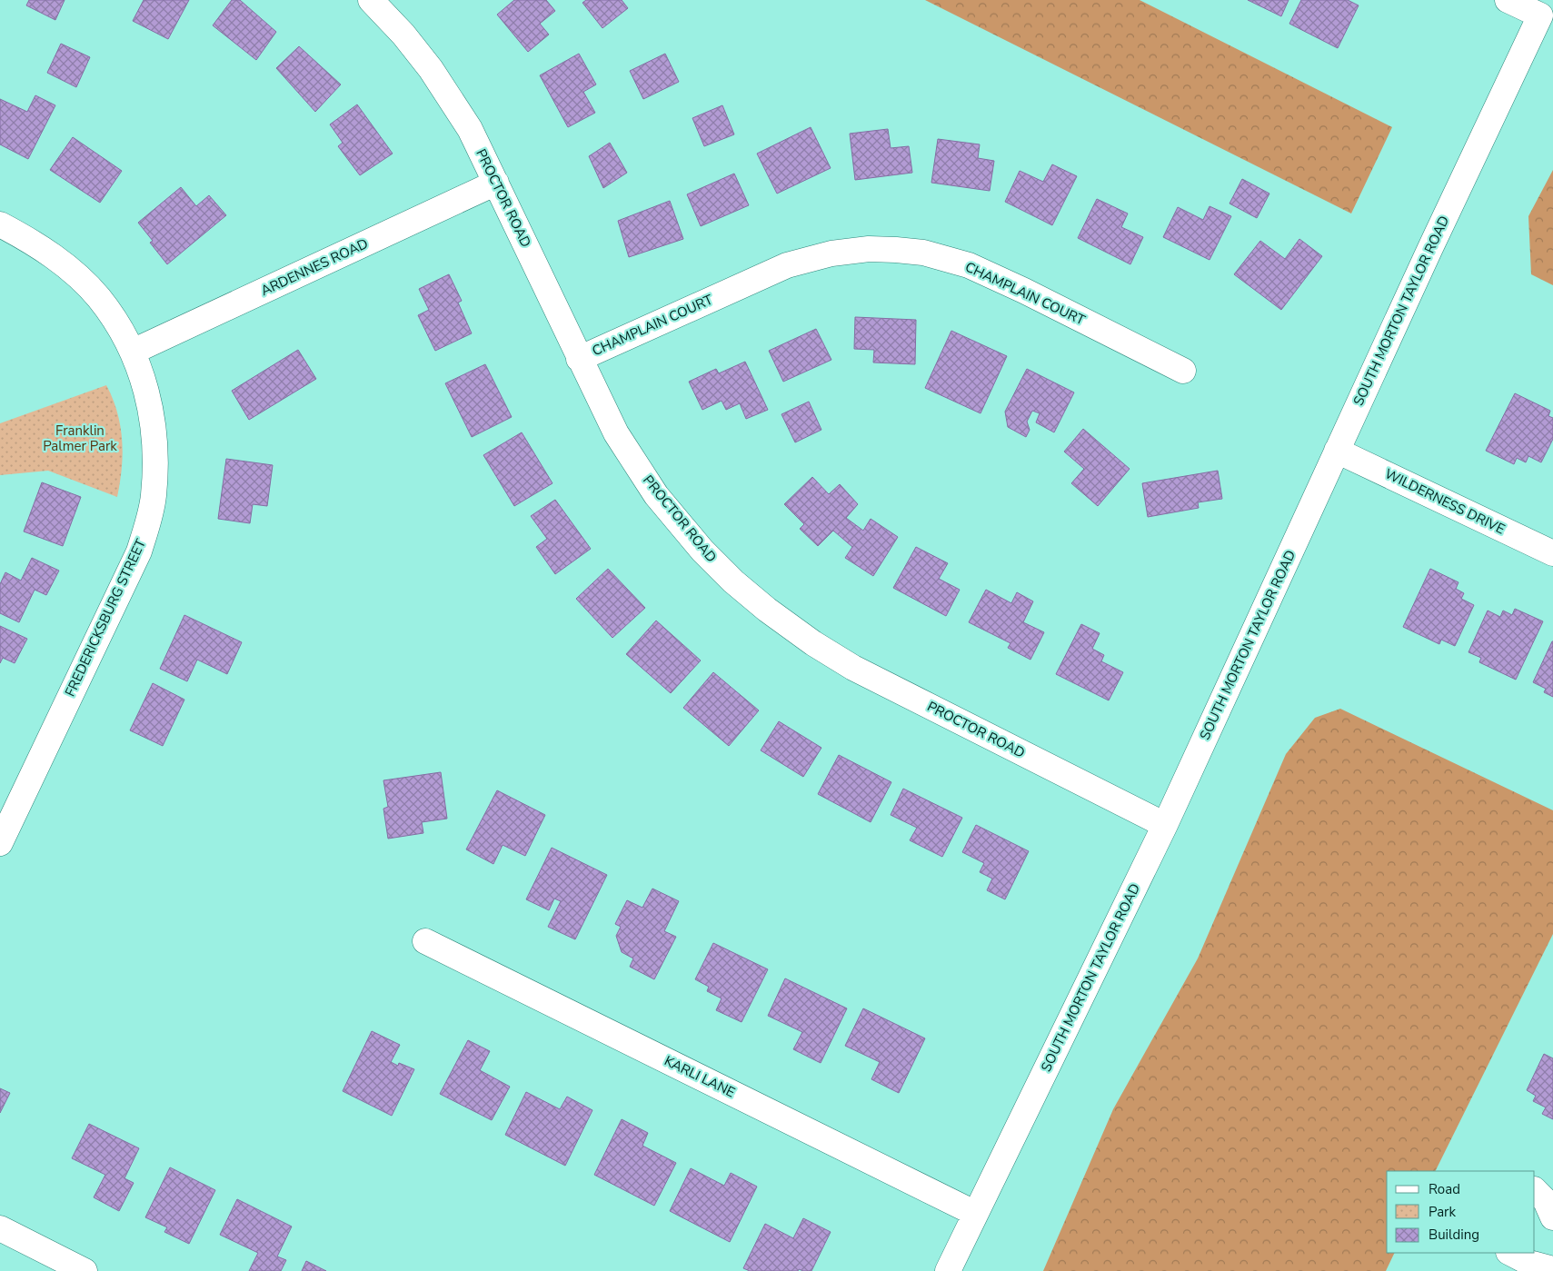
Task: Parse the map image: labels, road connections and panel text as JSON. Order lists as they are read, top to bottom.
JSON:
{
  "streets": {
    "street": [
      "PROCTOR ROAD",
      "ARDENNES ROAD",
      "CHAMPLAIN COURT",
      "SOUTH MORTON TAYLOR ROAD",
      "WILDERNESS DRIVE",
      "FREDERICKSBURG STREET",
      "KARLI LANE"
    ]
  },
  "crossings": [
    ["PROCTOR ROAD", "ARDENNES ROAD"],
    ["PROCTOR ROAD", "CHAMPLAIN COURT"],
    ["PROCTOR ROAD", "SOUTH MORTON TAYLOR ROAD"],
    ["ARDENNES ROAD", "FREDERICKSBURG STREET"],
    ["SOUTH MORTON TAYLOR ROAD", "WILDERNESS DRIVE"],
    ["SOUTH MORTON TAYLOR ROAD", "KARLI LANE"]
  ],
  "parks": ["Franklin Palmer Park"],
  "legend": ["Road", "Park", "Building"]
}
